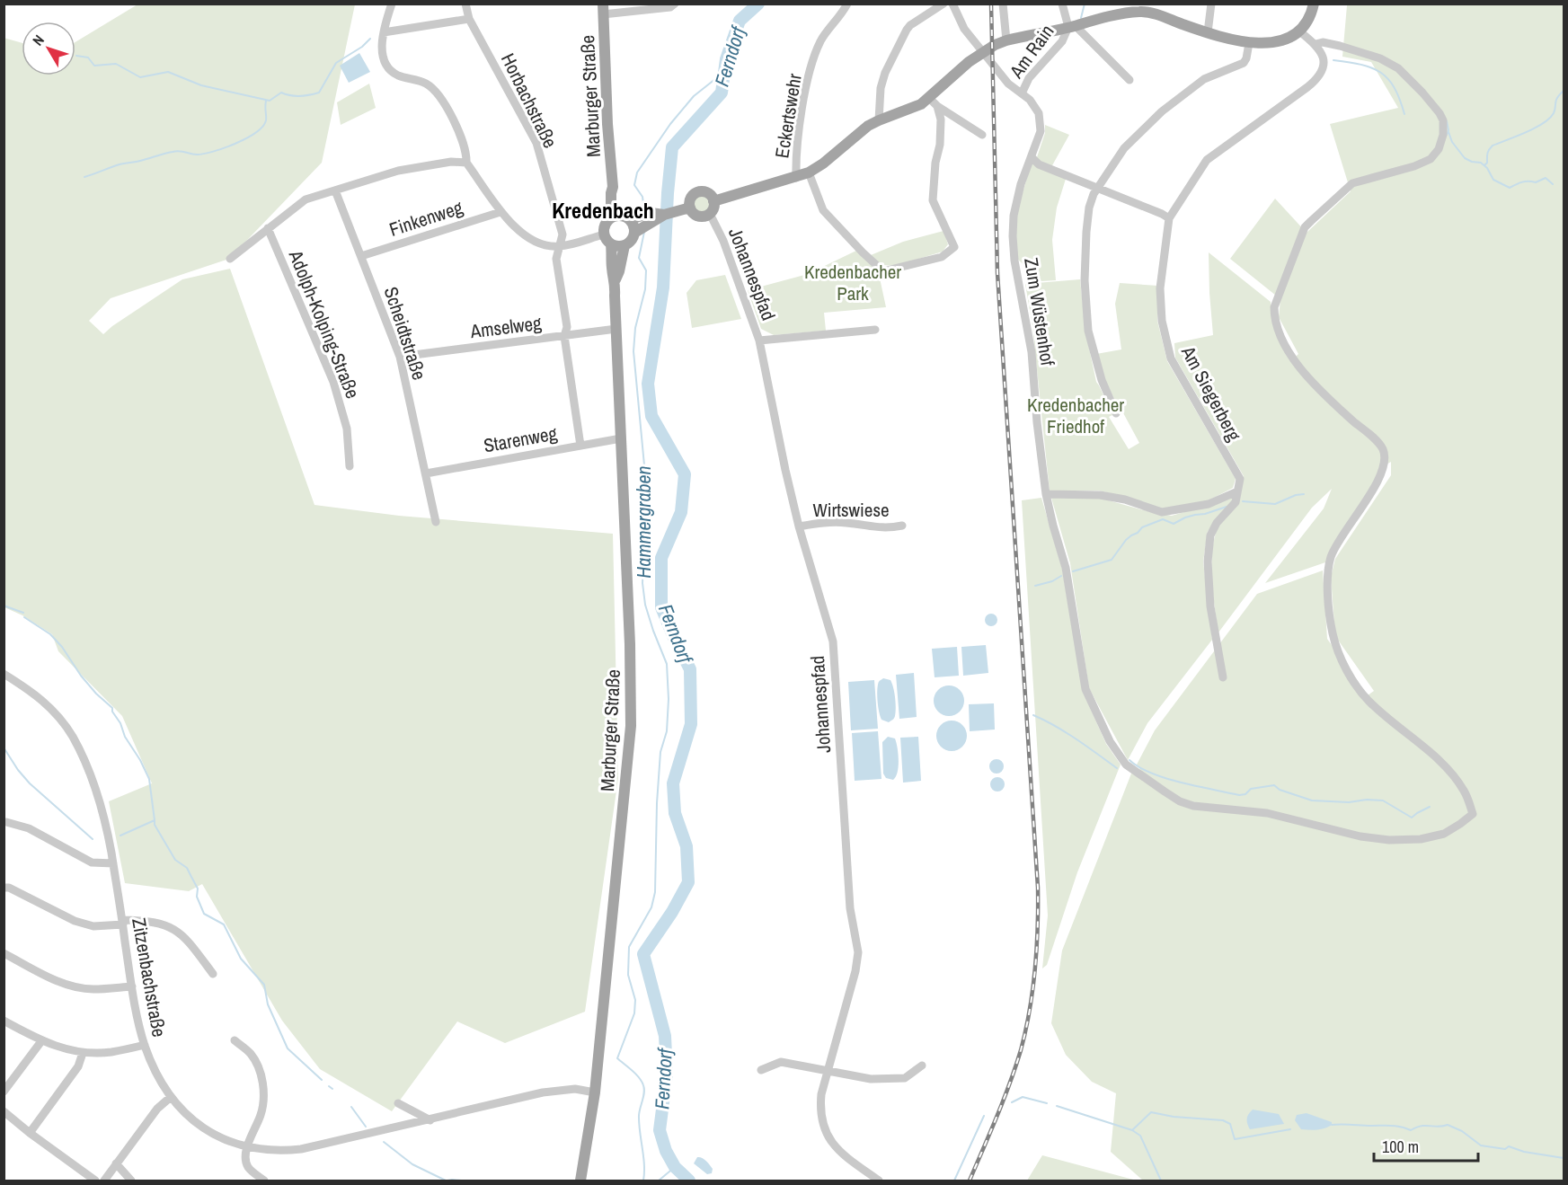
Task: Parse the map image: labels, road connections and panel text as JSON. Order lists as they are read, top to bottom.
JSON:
{
  "streets": {
    "main road": ["Marburger Straße"],
    "street": [
      "Am Rain",
      "Horbachstraße",
      "Eckertswehr",
      "Finkenweg",
      "Johannespfad",
      "Zum Wüstenhof",
      "Adolph-Kolping-Straße",
      "Amselweg",
      "Scheidtstraße",
      "Am Siegerberg",
      "Starenweg",
      "Wirtswiese",
      "Zitzenbachstraße"
    ]
  },
  "crossings": [
    ["Am Rain", "Zum Wüstenhof"],
    ["Marburger Straße", "Amselweg"],
    ["Marburger Straße", "Starenweg"],
    ["Marburger Straße", "Zitzenbachstraße"],
    ["Horbachstraße", "Amselweg"],
    ["Horbachstraße", "Starenweg"],
    ["Finkenweg", "Scheidtstraße"],
    ["Johannespfad", "Wirtswiese"],
    ["Zum Wüstenhof", "Am Siegerberg"],
    ["Amselweg", "Scheidtstraße"],
    ["Scheidtstraße", "Starenweg"]
  ],
  "districts": ["Kredenbach"],
  "water": ["Ferndorf", "Hammergraben"],
  "parks": ["Kredenbacher Park", "Kredenbacher Friedhof"],
  "scale_bar": "100 m",
  "north": "top left"
}
